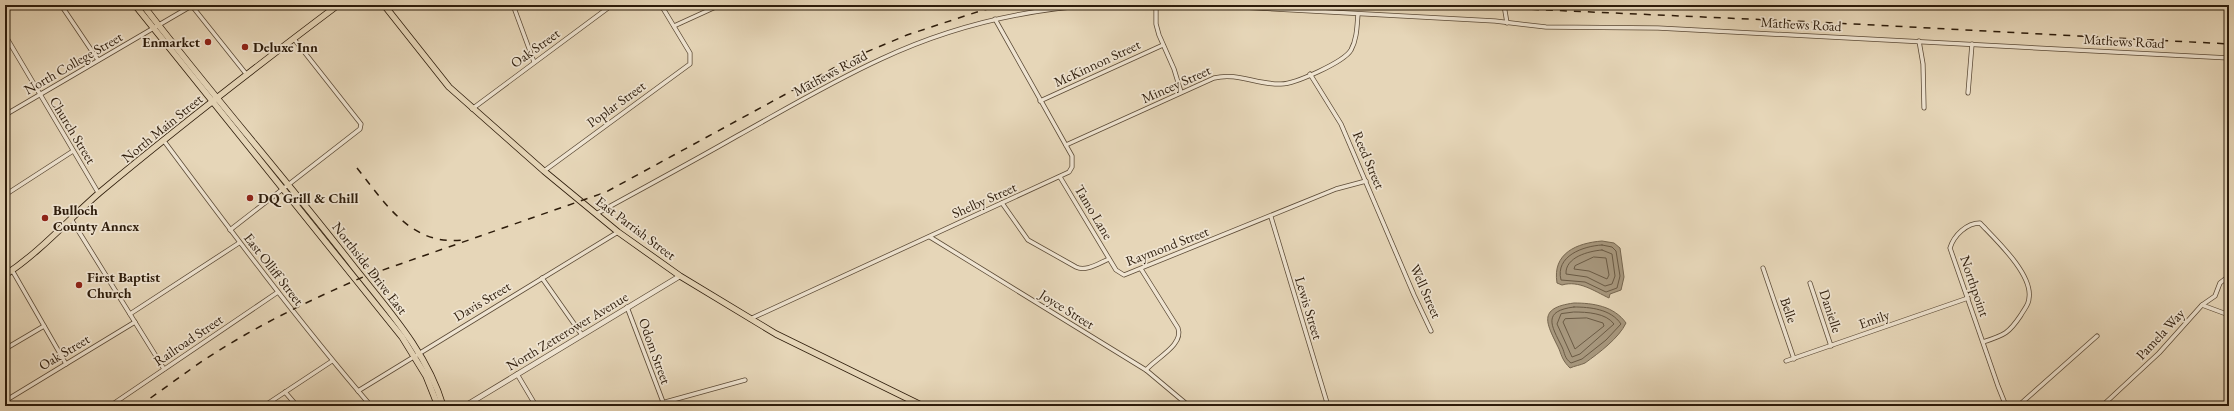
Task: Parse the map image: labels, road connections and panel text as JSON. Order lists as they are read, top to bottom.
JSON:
{
  "streets": {
    "main road": ["North Main Street", "East Parrish Street", "Northside Drive East"],
    "street": [
      "Mathews Road",
      "Oak Street",
      "North College Street",
      "McKinnon Street",
      "Mincey Street",
      "Poplar Street",
      "Church Street",
      "Reed Street",
      "Shelby Street",
      "Tamo Lane",
      "Raymond Street",
      "East Olliff Street",
      "Northpoint",
      "Well Street",
      "Davis Street",
      "Lewis Street",
      "Joyce Street",
      "Belle",
      "Danielle",
      "Emily",
      "North Zetterower Avenue",
      "Pamela Way",
      "Railroad Street",
      "Odom Street"
    ]
  },
  "crossings": [
    ["Mathews Road", "Mincey Street"],
    ["Mathews Road", "Shelby Street"],
    ["Mathews Road", "East Parrish Street"],
    ["Oak Street", "East Parrish Street"],
    ["North College Street", "Church Street"],
    ["McKinnon Street", "Shelby Street"],
    ["Mincey Street", "Reed Street"],
    ["Mincey Street", "Shelby Street"],
    ["Poplar Street", "East Parrish Street"],
    ["North Main Street", "Church Street"],
    ["North Main Street", "Northside Drive East"],
    ["North Main Street", "East Olliff Street"],
    ["Reed Street", "Raymond Street"],
    ["Reed Street", "Well Street"],
    ["Shelby Street", "Tamo Lane"],
    ["Shelby Street", "East Parrish Street"],
    ["Shelby Street", "Raymond Street"],
    ["Shelby Street", "Joyce Street"],
    ["Tamo Lane", "Raymond Street"],
    ["East Parrish Street", "Davis Street"],
    ["East Parrish Street", "North Zetterower Avenue"],
    ["Raymond Street", "Lewis Street"],
    ["Northside Drive East", "Davis Street"],
    ["East Olliff Street", "Davis Street"],
    ["East Olliff Street", "Railroad Street"],
    ["Northpoint", "Emily"],
    ["Belle", "Emily"],
    ["Danielle", "Emily"],
    ["North Zetterower Avenue", "Odom Street"]
  ],
  "places": [
    "Enmarket",
    "Deluxe Inn",
    "DQ Grill & Chill",
    "Bulloch County Annex",
    "First Baptist Church"
  ]
}
